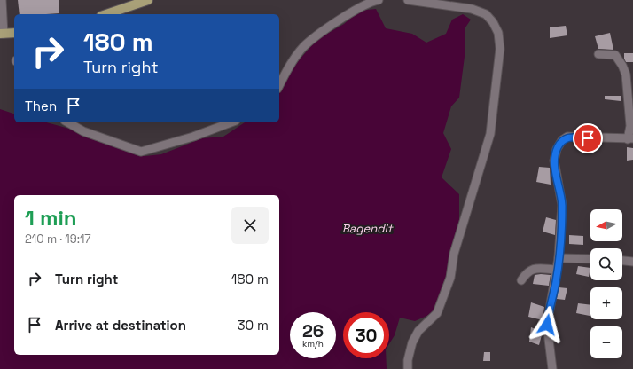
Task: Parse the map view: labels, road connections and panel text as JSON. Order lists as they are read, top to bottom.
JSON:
{
  "water": ["Bagendit"],
  "north": "left",
  "page": {
    "turn": ["180 m", "Turn right"],
    "then": "Then",
    "heading": ["1 min", "210 m · 19:17"],
    "map_buttons": ["+", "−"],
    "list": [
      {
        "name": "Turn right",
        "value": "180 m"
      },
      {
        "name": "Arrive at destination",
        "value": "30 m"
      }
    ],
    "speed": "26 km/h",
    "limit": "30"
  }
}
